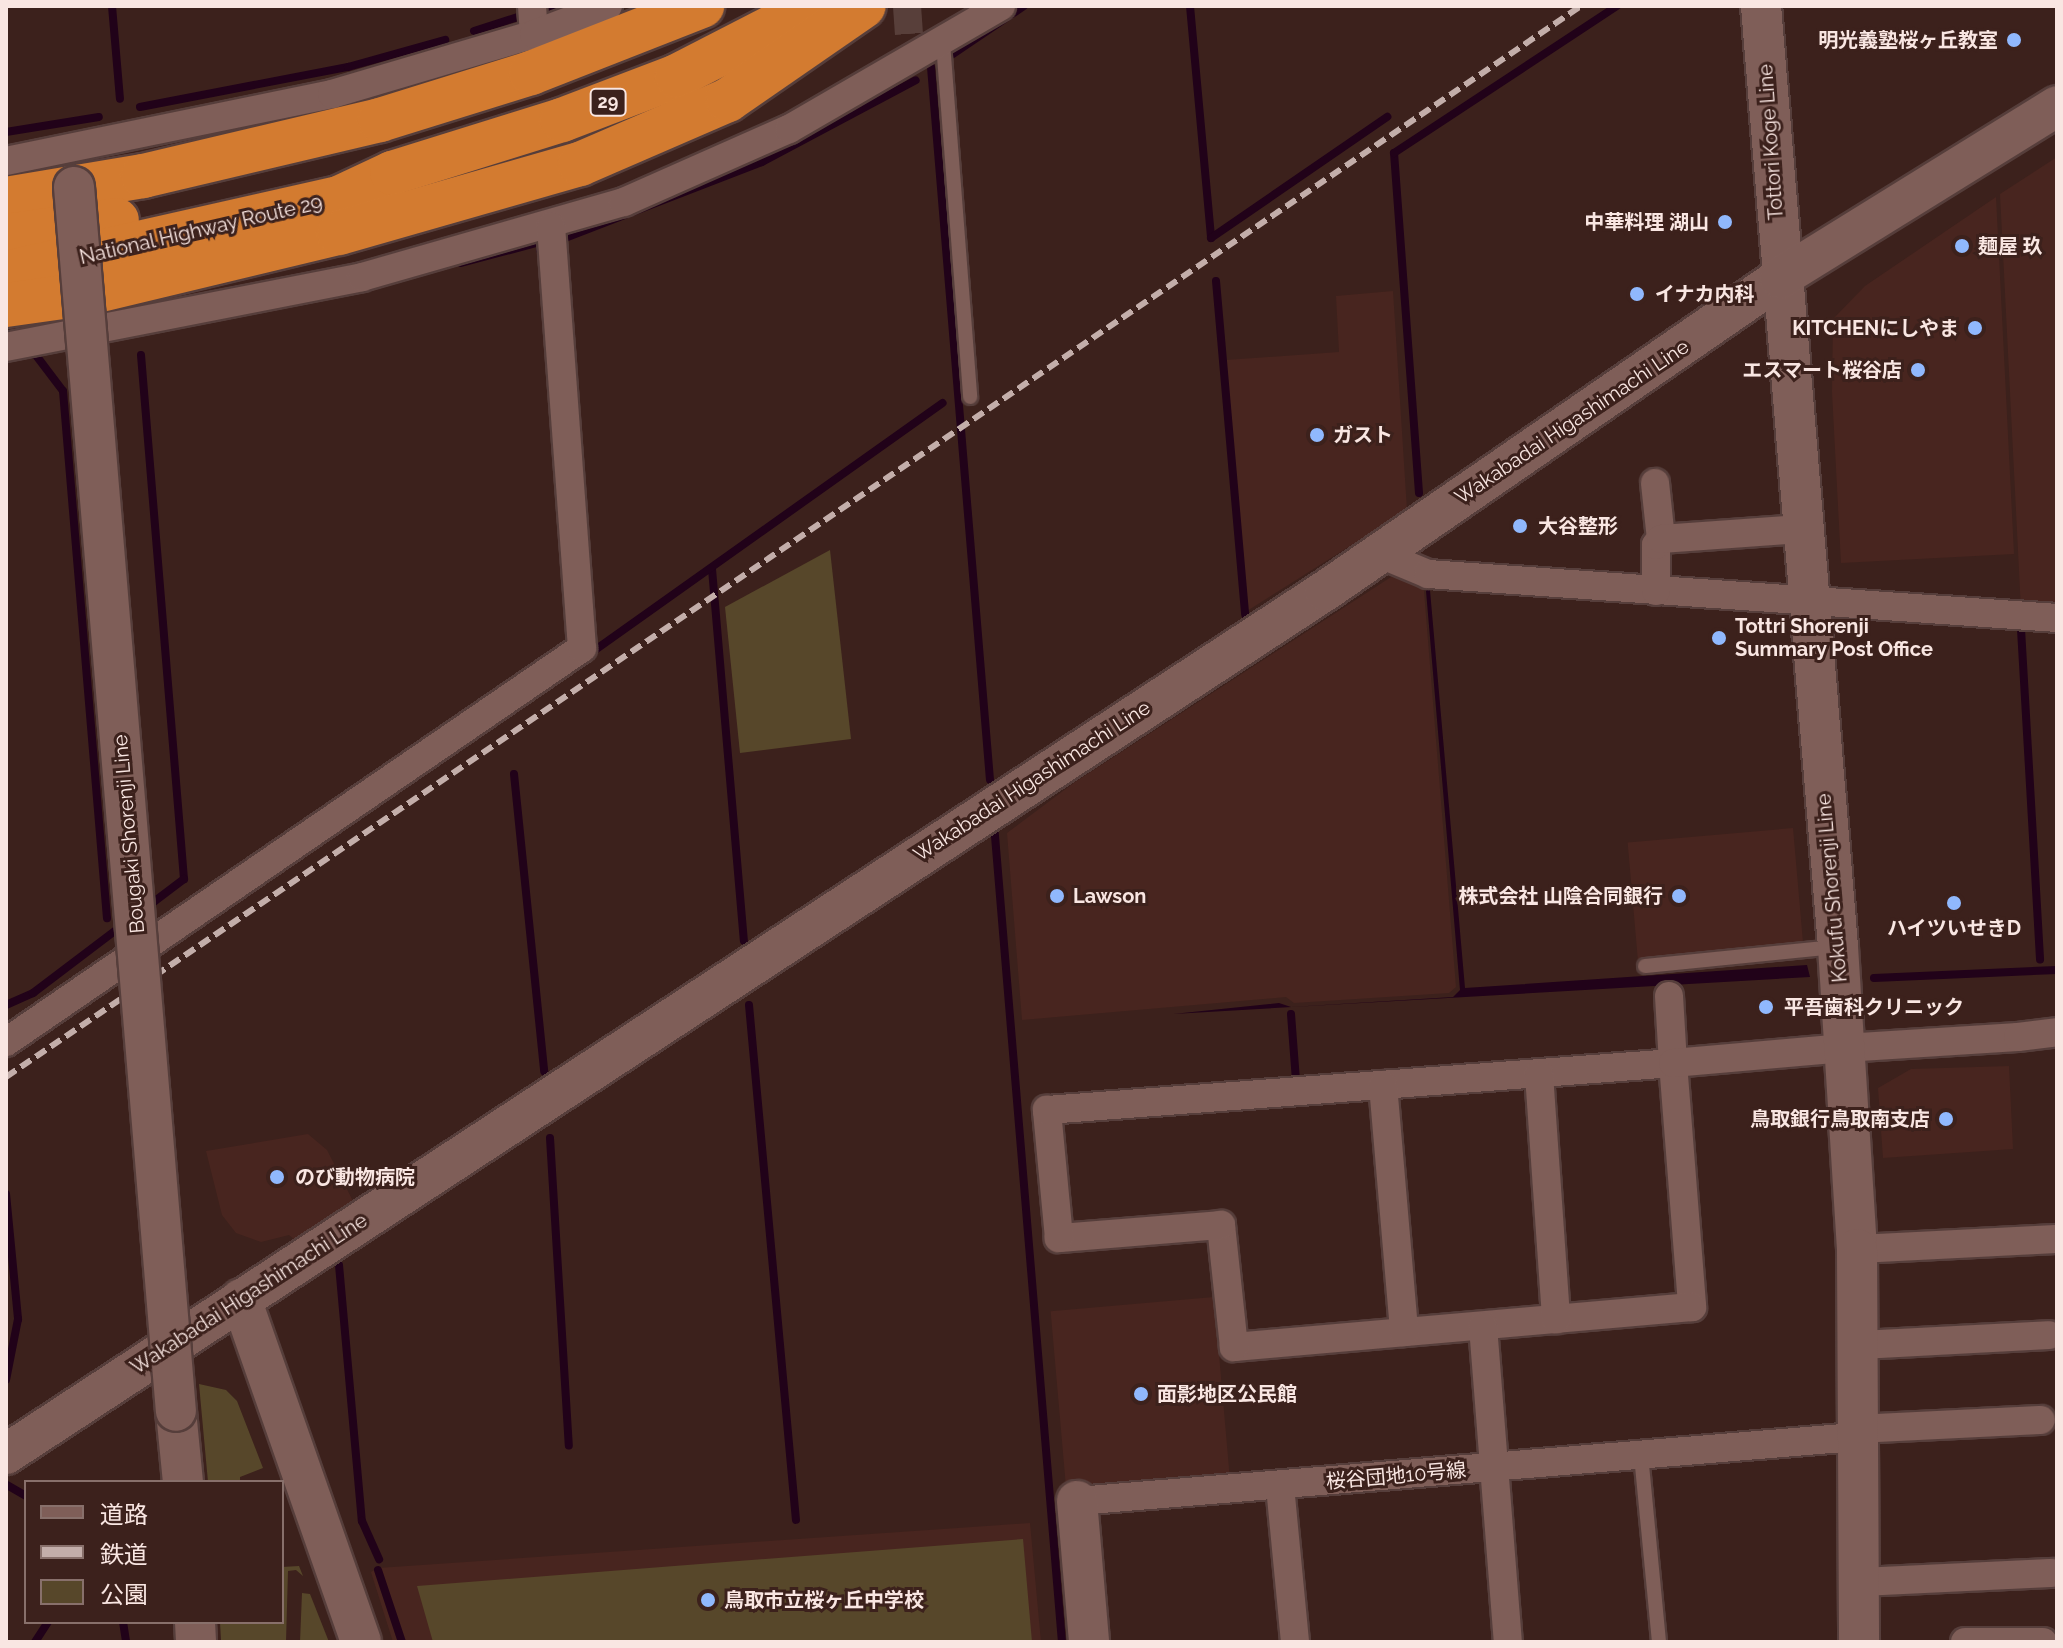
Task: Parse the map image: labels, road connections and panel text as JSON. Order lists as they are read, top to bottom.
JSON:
{
  "streets": {
    "highway": ["29", "National Highway Route 29"],
    "main road": [
      "Tottori Koge Line",
      "Wakabadai Higashimachi Line",
      "Bougaki Shorenji Line",
      "Kokufu Shorenji Line",
      "桜谷団地10号線"
    ]
  },
  "crossings": [
    ["Tottori Koge Line", "Wakabadai Higashimachi Line"],
    ["Tottori Koge Line", "Kokufu Shorenji Line"],
    ["Wakabadai Higashimachi Line", "Kokufu Shorenji Line"],
    ["Kokufu Shorenji Line", "桜谷団地10号線"]
  ],
  "places": [
    "明光義塾桜ヶ丘教室",
    "中華料理 湖山",
    "麺屋 玖",
    "イナカ内科",
    "KITCHENにしやま",
    "エスマート桜谷店",
    "ガスト",
    "大谷整形",
    "Tottri Shorenji Summary Post Office",
    "Lawson",
    "株式会社 山陰合同銀行",
    "ハイツいせきD",
    "平吾歯科クリニック",
    "鳥取銀行鳥取南支店",
    "のび動物病院",
    "面影地区公民館",
    "鳥取市立桜ヶ丘中学校"
  ],
  "legend": ["道路", "鉄道", "公園"]
}
